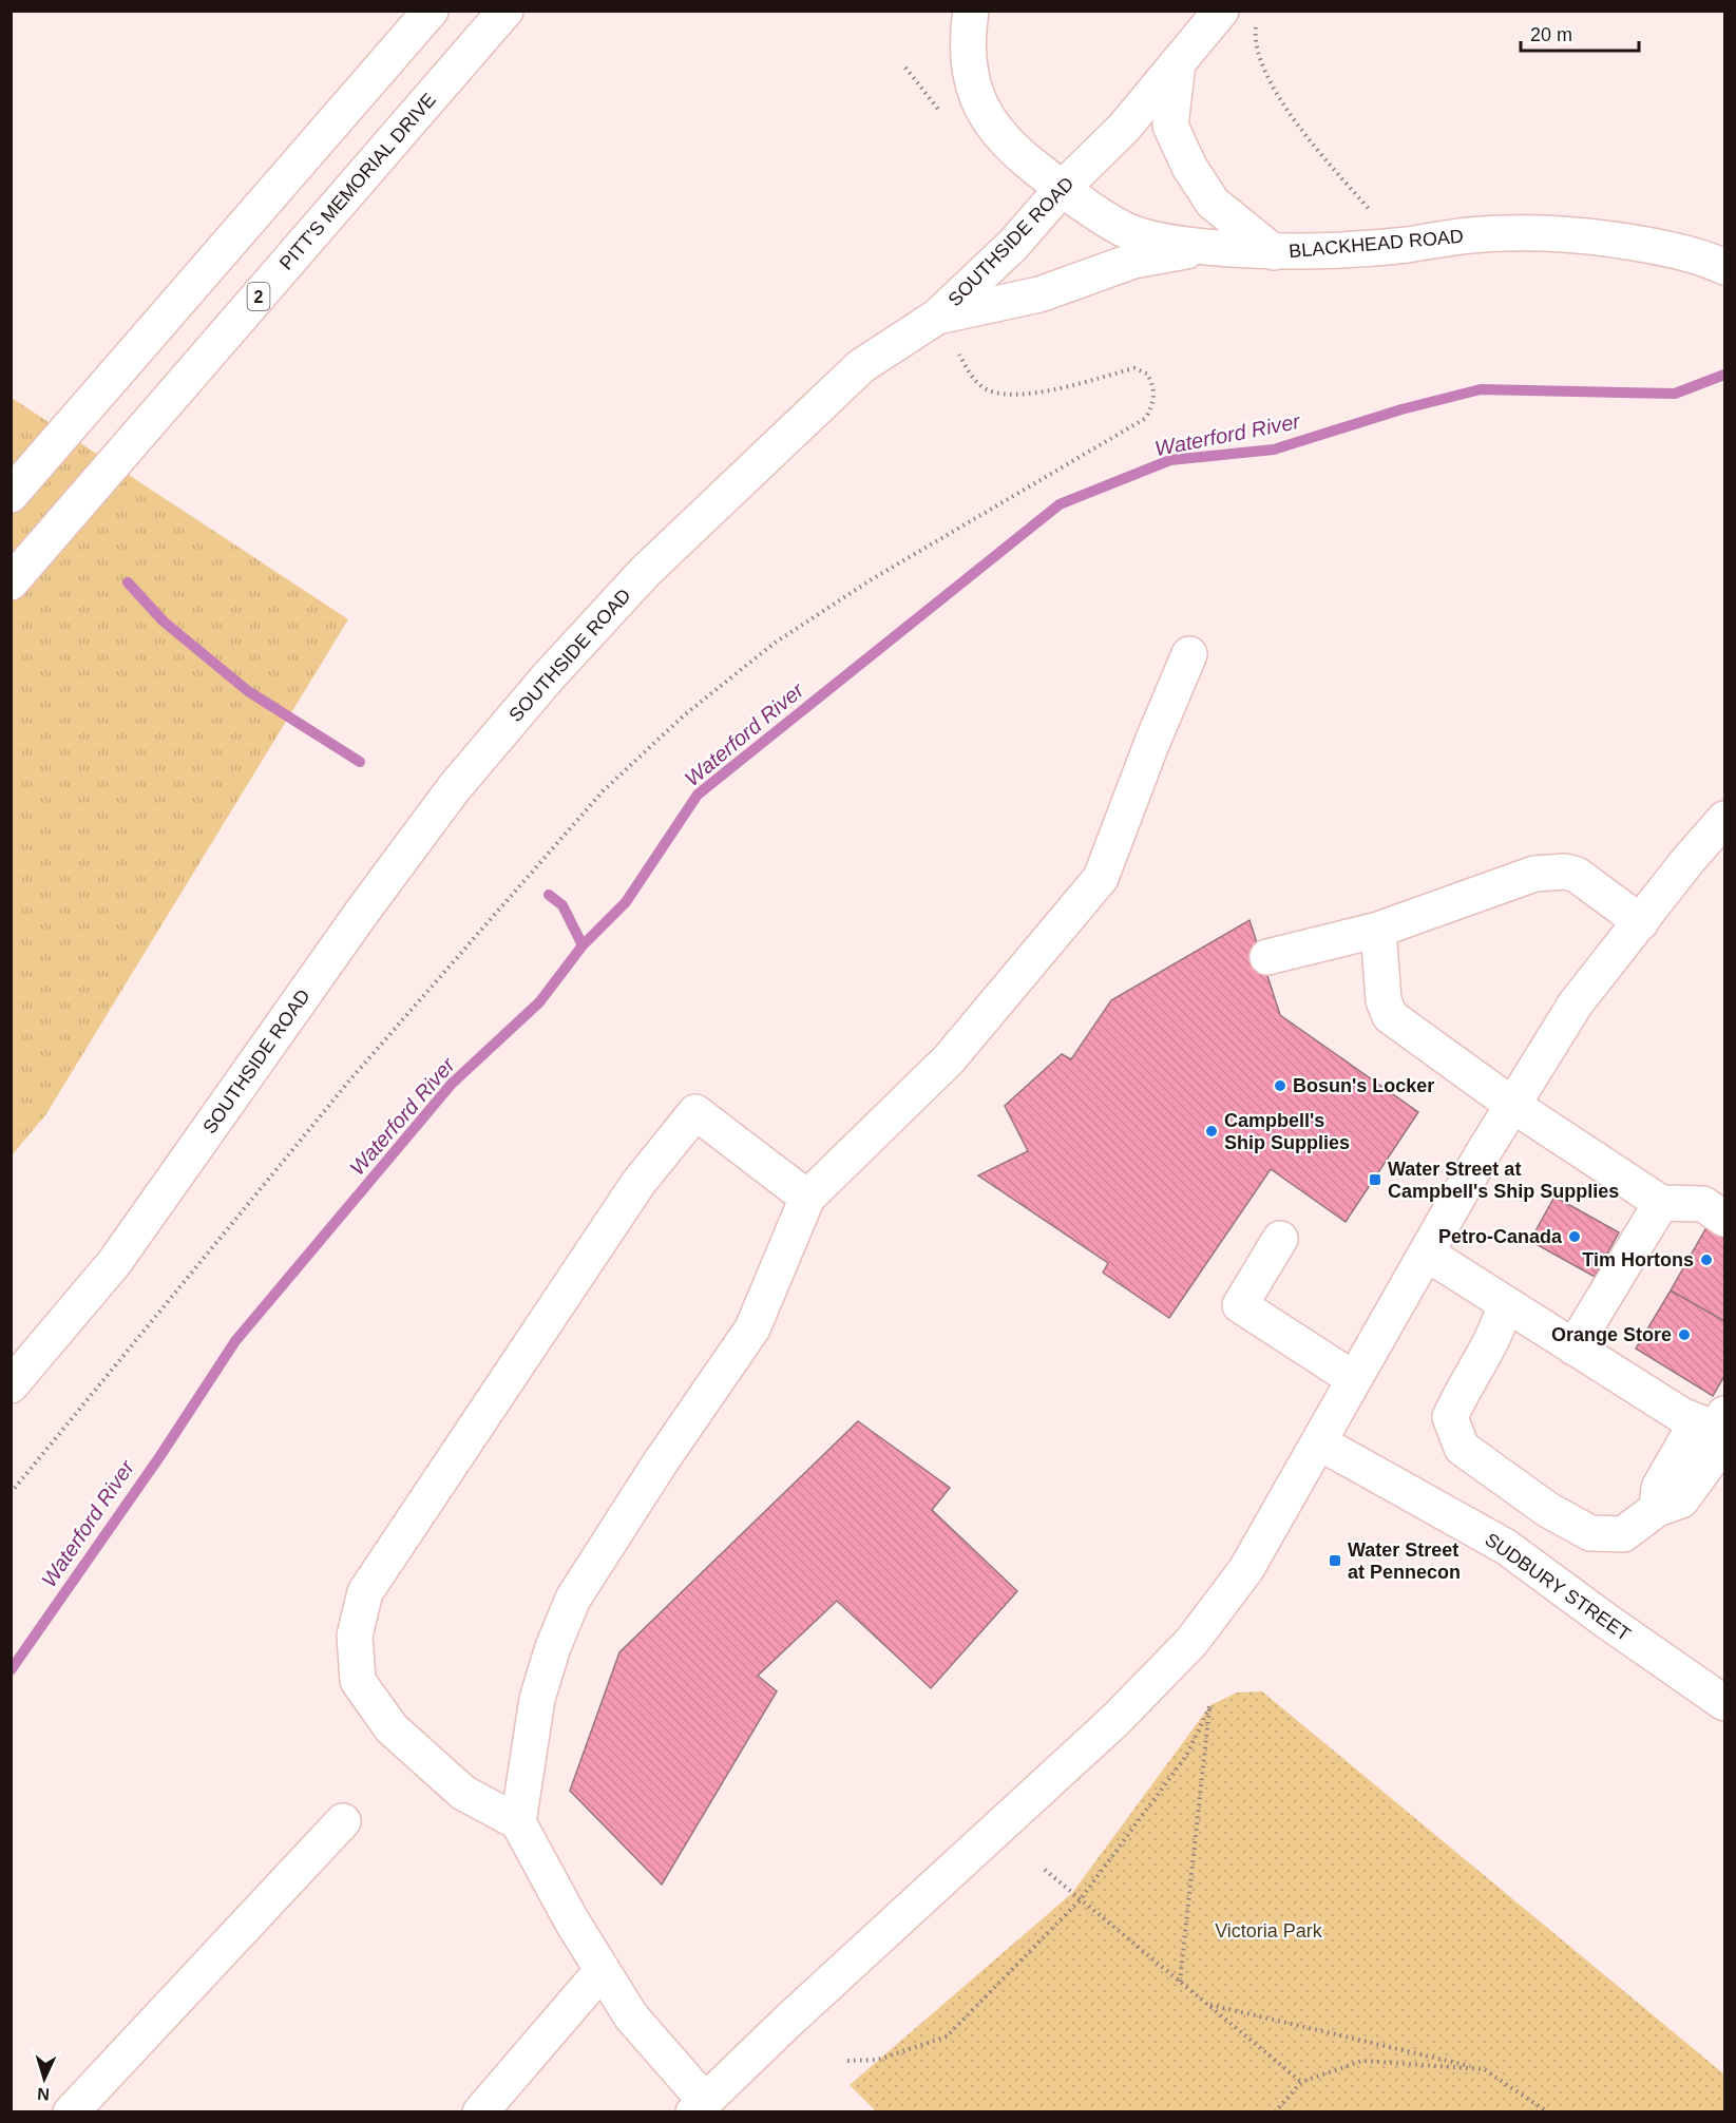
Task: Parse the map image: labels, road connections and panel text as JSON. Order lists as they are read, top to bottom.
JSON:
{
  "streets": {
    "main road": [
      "PITT'S MEMORIAL DRIVE",
      "SOUTHSIDE ROAD",
      "BLACKHEAD ROAD",
      "2",
      "SUDBURY STREET"
    ]
  },
  "crossings": [
    ["SOUTHSIDE ROAD", "BLACKHEAD ROAD"]
  ],
  "water": ["Waterford River"],
  "parks": ["Victoria Park"],
  "places": {
    "other": [
      "Bosun's Locker",
      "Campbell's Ship Supplies",
      "Petro-Canada",
      "Tim Hortons",
      "Orange Store"
    ],
    "transit": ["Water Street at Campbell's Ship Supplies", "Water Street at Pennecon"]
  },
  "scale_bar": "20 m",
  "north": "bottom"
}
